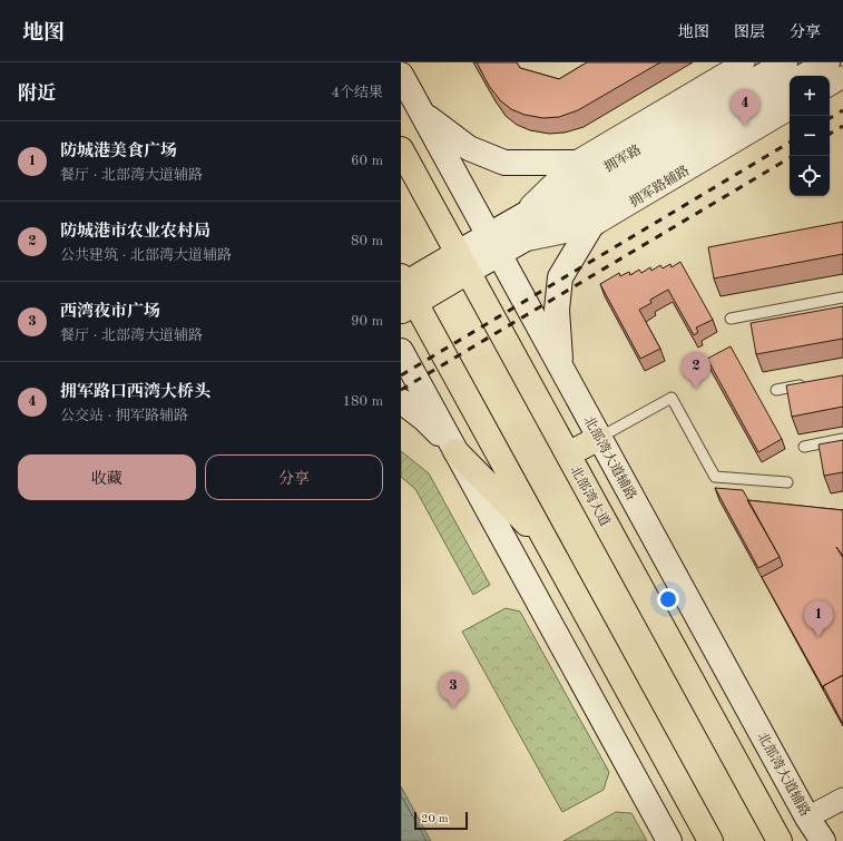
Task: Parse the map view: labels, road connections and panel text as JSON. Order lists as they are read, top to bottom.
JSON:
{
  "streets": {
    "highway": ["北部湾大道"],
    "main road": ["拥军路", "北部湾大道辅路"],
    "street": ["拥军路辅路"]
  },
  "crossings": [
    ["拥军路", "拥军路辅路"],
    ["拥军路", "北部湾大道辅路"],
    ["拥军路", "北部湾大道"],
    ["拥军路辅路", "北部湾大道辅路"]
  ],
  "scale_bar": "20 m",
  "page": {
    "header": "地图",
    "nav": ["地图", "图层", "分享"],
    "heading": ["附近", "4个结果"],
    "map_buttons": ["+", "−"],
    "pins": [
      "4",
      "2",
      "1",
      "3"
    ],
    "list": [
      {
        "mark": "1",
        "name": "防城港美食广场",
        "note": "餐厅 · 北部湾大道辅路",
        "value": "60 m"
      },
      {
        "mark": "2",
        "name": "防城港市农业农村局",
        "note": "公共建筑 · 北部湾大道辅路",
        "value": "80 m"
      },
      {
        "mark": "3",
        "name": "西湾夜市广场",
        "note": "餐厅 · 北部湾大道辅路",
        "value": "90 m"
      },
      {
        "mark": "4",
        "name": "拥军路口西湾大桥头",
        "note": "公交站 · 拥军路辅路",
        "value": "180 m"
      }
    ],
    "buttons": ["收藏", "分享"],
    "scale": "20 m"
  }
}
